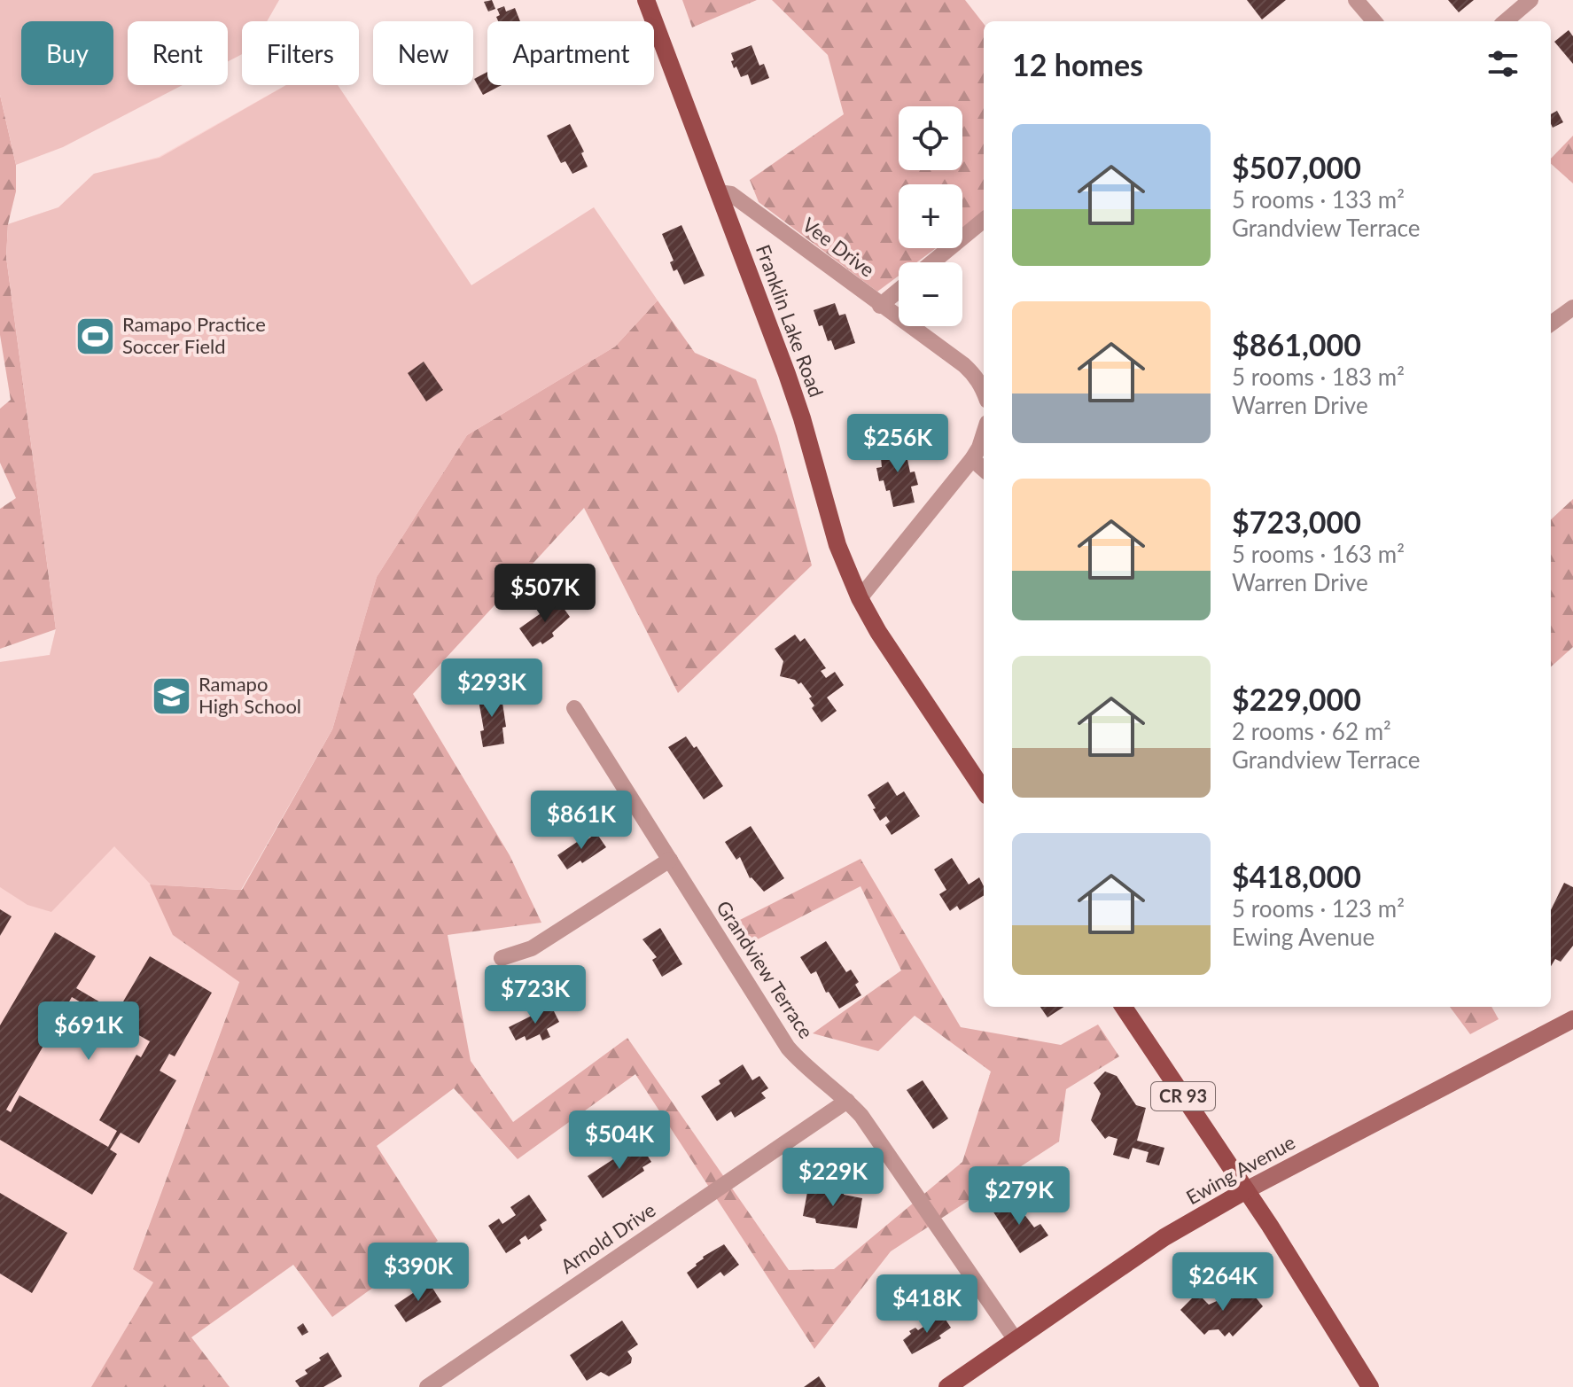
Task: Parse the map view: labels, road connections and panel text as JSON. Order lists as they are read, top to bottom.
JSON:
{
  "streets": {
    "main road": ["Franklin Lake Road", "CR 93", "Ewing Avenue"],
    "street": ["Vee Drive", "Grandview Terrace", "Arnold Drive"]
  },
  "crossings": [
    ["Vee Drive", "Franklin Lake Road"],
    ["Grandview Terrace", "Ewing Avenue"],
    ["Grandview Terrace", "Arnold Drive"],
    ["CR 93", "Ewing Avenue"]
  ],
  "places": {
    "sports": ["Ramapo Practice Soccer Field"],
    "school or university": ["Ramapo High School"]
  },
  "page": {
    "chip": [
      "Buy",
      "Rent",
      "Filters",
      "New",
      "Apartment"
    ],
    "heading": "12 homes",
    "map_buttons": ["+", "−"],
    "list": [
      {
        "name": "$507,000",
        "note": "5 rooms · 133 m² · Grandview Terrace"
      },
      {
        "name": "$861,000",
        "note": "5 rooms · 183 m² · Warren Drive"
      },
      {
        "name": "$723,000",
        "note": "5 rooms · 163 m² · Warren Drive"
      },
      {
        "name": "$229,000",
        "note": "2 rooms · 62 m² · Grandview Terrace"
      },
      {
        "name": "$418,000",
        "note": "5 rooms · 123 m² · Ewing Avenue"
      }
    ],
    "price": [
      "$256K",
      "$507K",
      "$293K",
      "$861K",
      "$723K",
      "$691K",
      "$504K",
      "$229K",
      "$279K",
      "$390K",
      "$264K",
      "$418K"
    ]
  }
}
